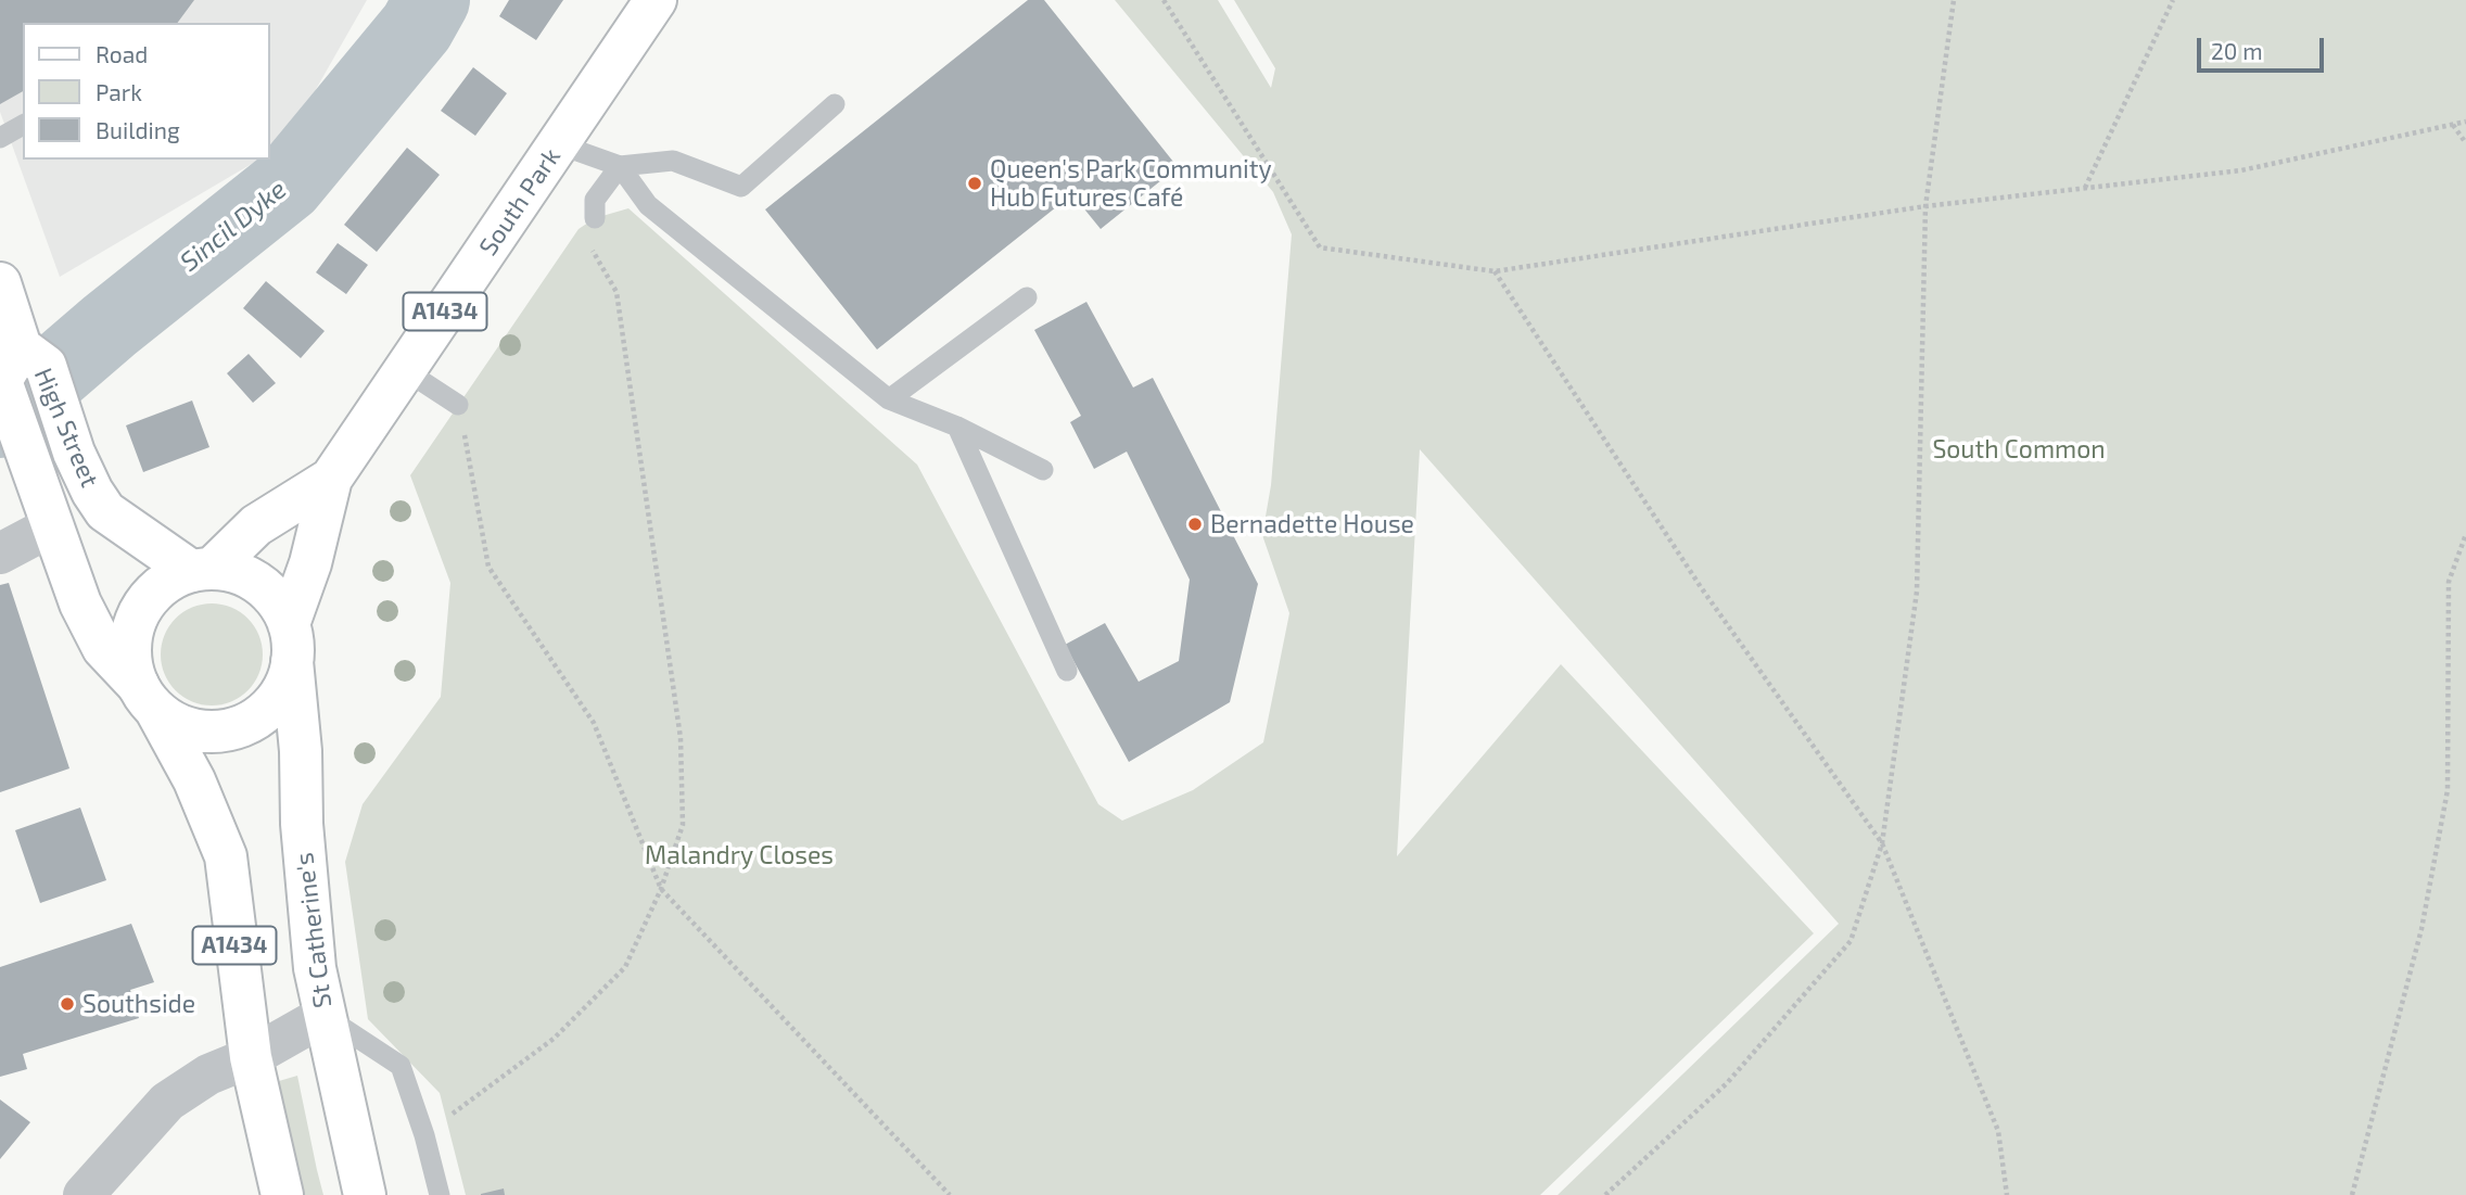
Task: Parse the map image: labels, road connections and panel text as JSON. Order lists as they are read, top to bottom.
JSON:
{
  "streets": {
    "main road": [
      "South Park",
      "A1434",
      "High Street",
      "St Catherine's"
    ]
  },
  "crossings": [
    ["South Park", "A1434"],
    ["South Park", "High Street"],
    ["South Park", "St Catherine's"],
    ["A1434", "High Street"],
    ["A1434", "St Catherine's"],
    ["High Street", "St Catherine's"]
  ],
  "water": ["Sincil Dyke"],
  "parks": ["South Common", "Malandry Closes"],
  "places": ["Queen's Park Community Hub Futures Café", "Bernadette House", "Southside"],
  "legend": ["Road", "Park", "Building"],
  "scale_bar": "20 m"
}
